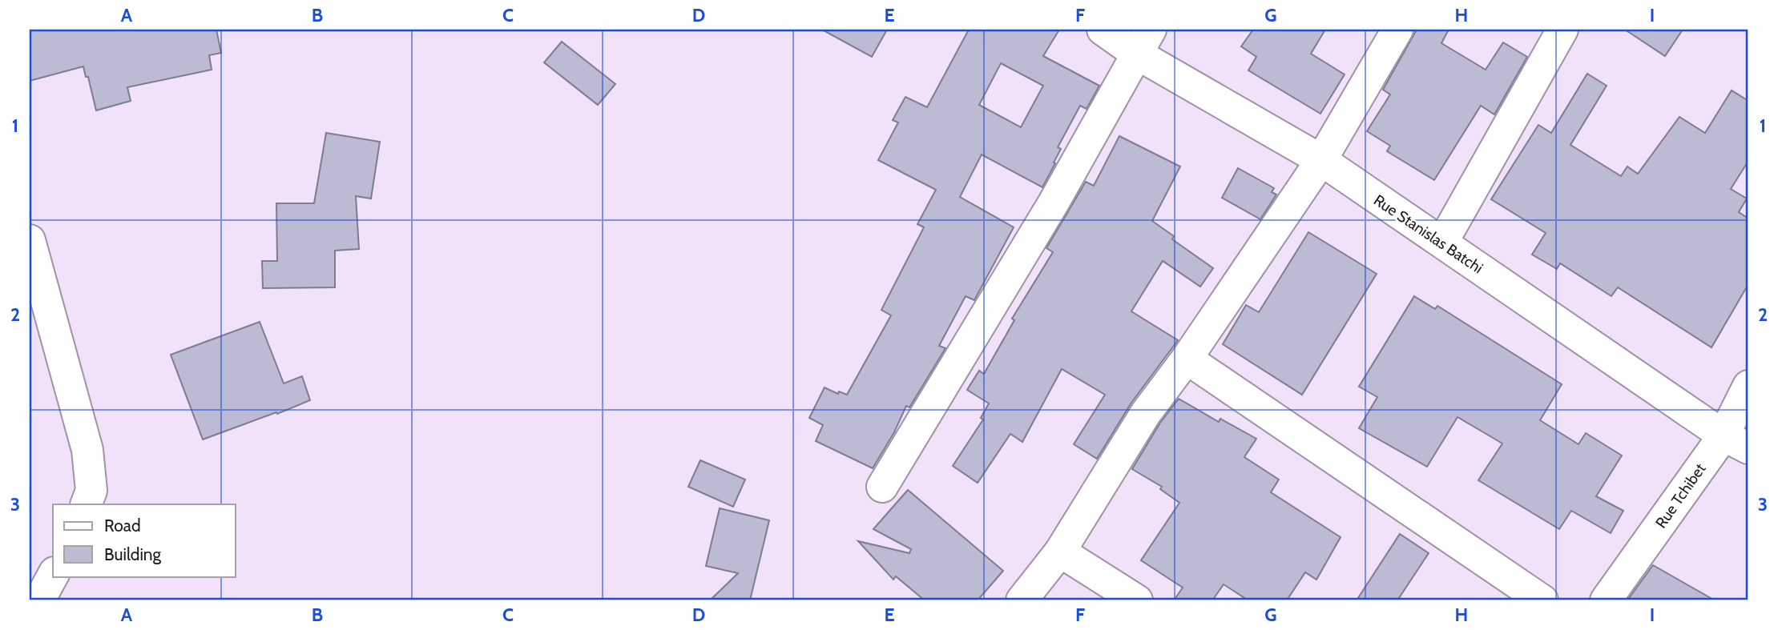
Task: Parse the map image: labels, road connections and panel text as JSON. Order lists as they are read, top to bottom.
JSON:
{
  "streets": {
    "street": ["Rue Stanislas Batchi", "Rue Tchibet"]
  },
  "crossings": [
    ["Rue Stanislas Batchi", "Rue Tchibet"]
  ],
  "legend": ["Road", "Building"],
  "grid": {
    "columns": [
      "A",
      "B",
      "C",
      "D",
      "E",
      "F",
      "G",
      "H",
      "I"
    ],
    "rows": ["1", "2", "3"]
  }
}
